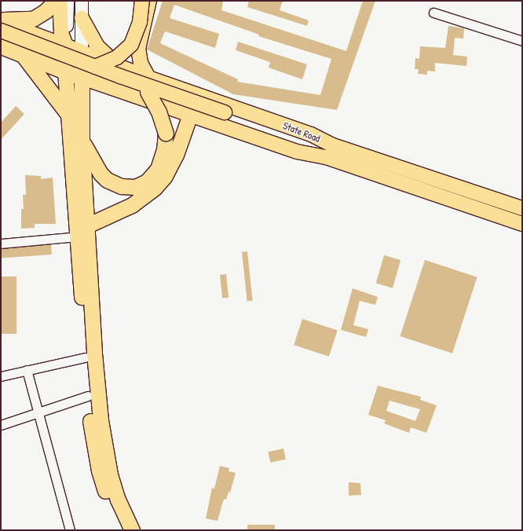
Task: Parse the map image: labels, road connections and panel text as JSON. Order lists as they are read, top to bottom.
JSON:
{
  "streets": {
    "main road": ["State Road"]
  }
}
